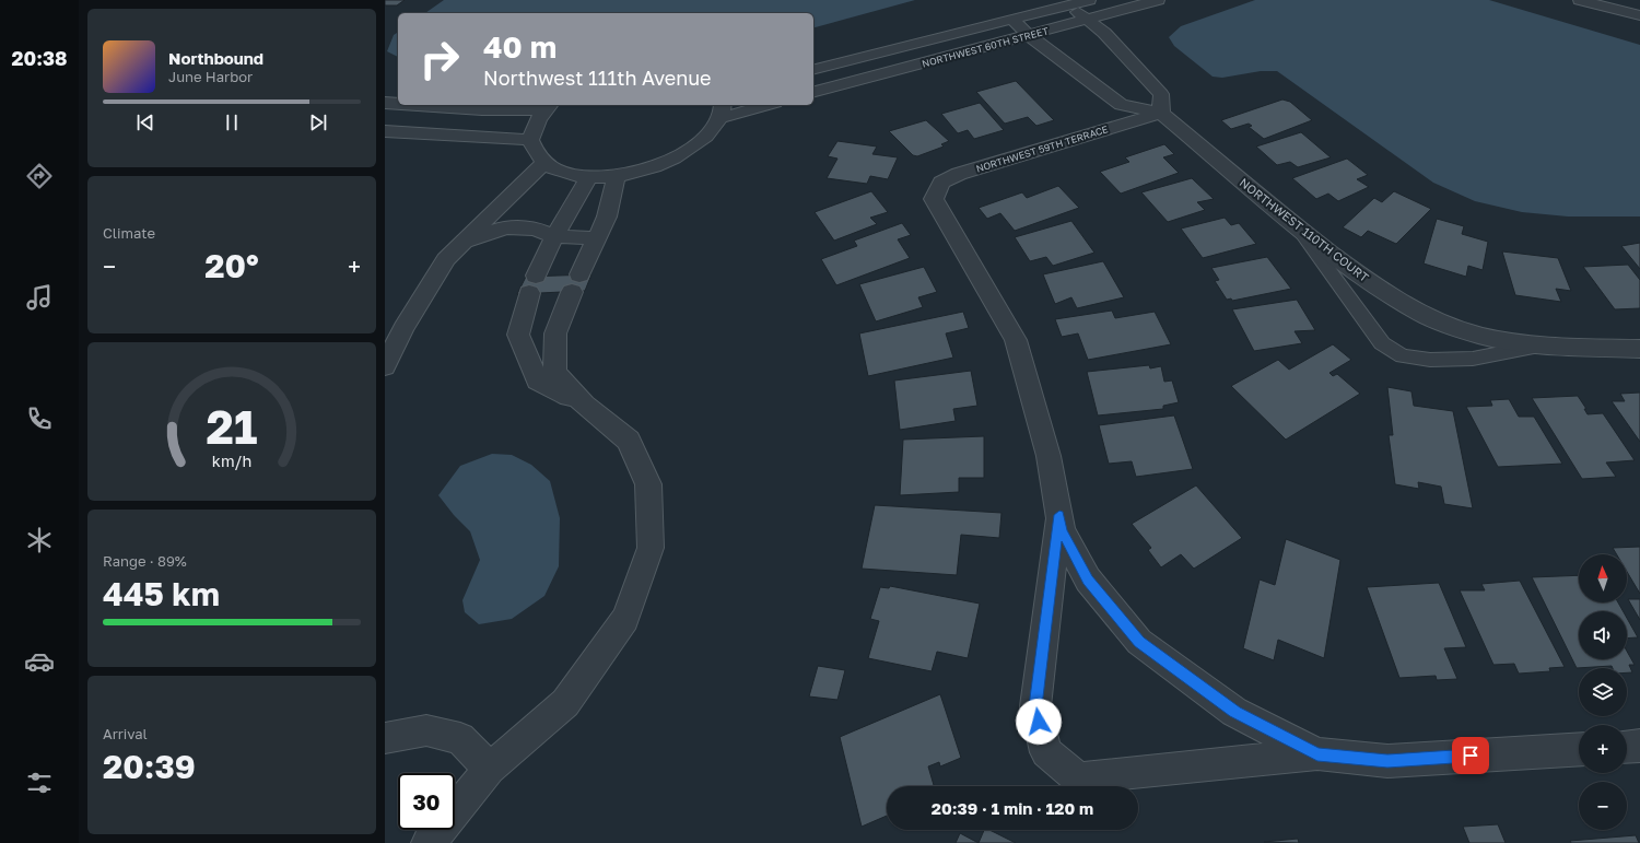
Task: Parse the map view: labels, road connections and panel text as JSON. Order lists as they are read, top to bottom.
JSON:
{
  "streets": {
    "street": ["NORTHWEST 60TH STREET", "NORTHWEST 59TH TERRACE", "NORTHWEST 110TH COURT"]
  },
  "crossings": [
    ["NORTHWEST 60TH STREET", "NORTHWEST 110TH COURT"],
    ["NORTHWEST 59TH TERRACE", "NORTHWEST 110TH COURT"]
  ],
  "north": "top",
  "page": {
    "tabs": "20:38",
    "turn": ["40 m", "Northwest 111th Avenue"],
    "song": ["Northbound", "June Harbor"],
    "tile": [
      "Climate",
      ["Range · 89%", "445 km"],
      ["Arrival", "20:39"]
    ],
    "heat": ["−", "20°", "+"],
    "map_buttons": ["+", "−"],
    "limit": "30",
    "trip": "20:39 · 1 min · 120 m",
    "gauge": ["21", "km/h"]
  }
}
